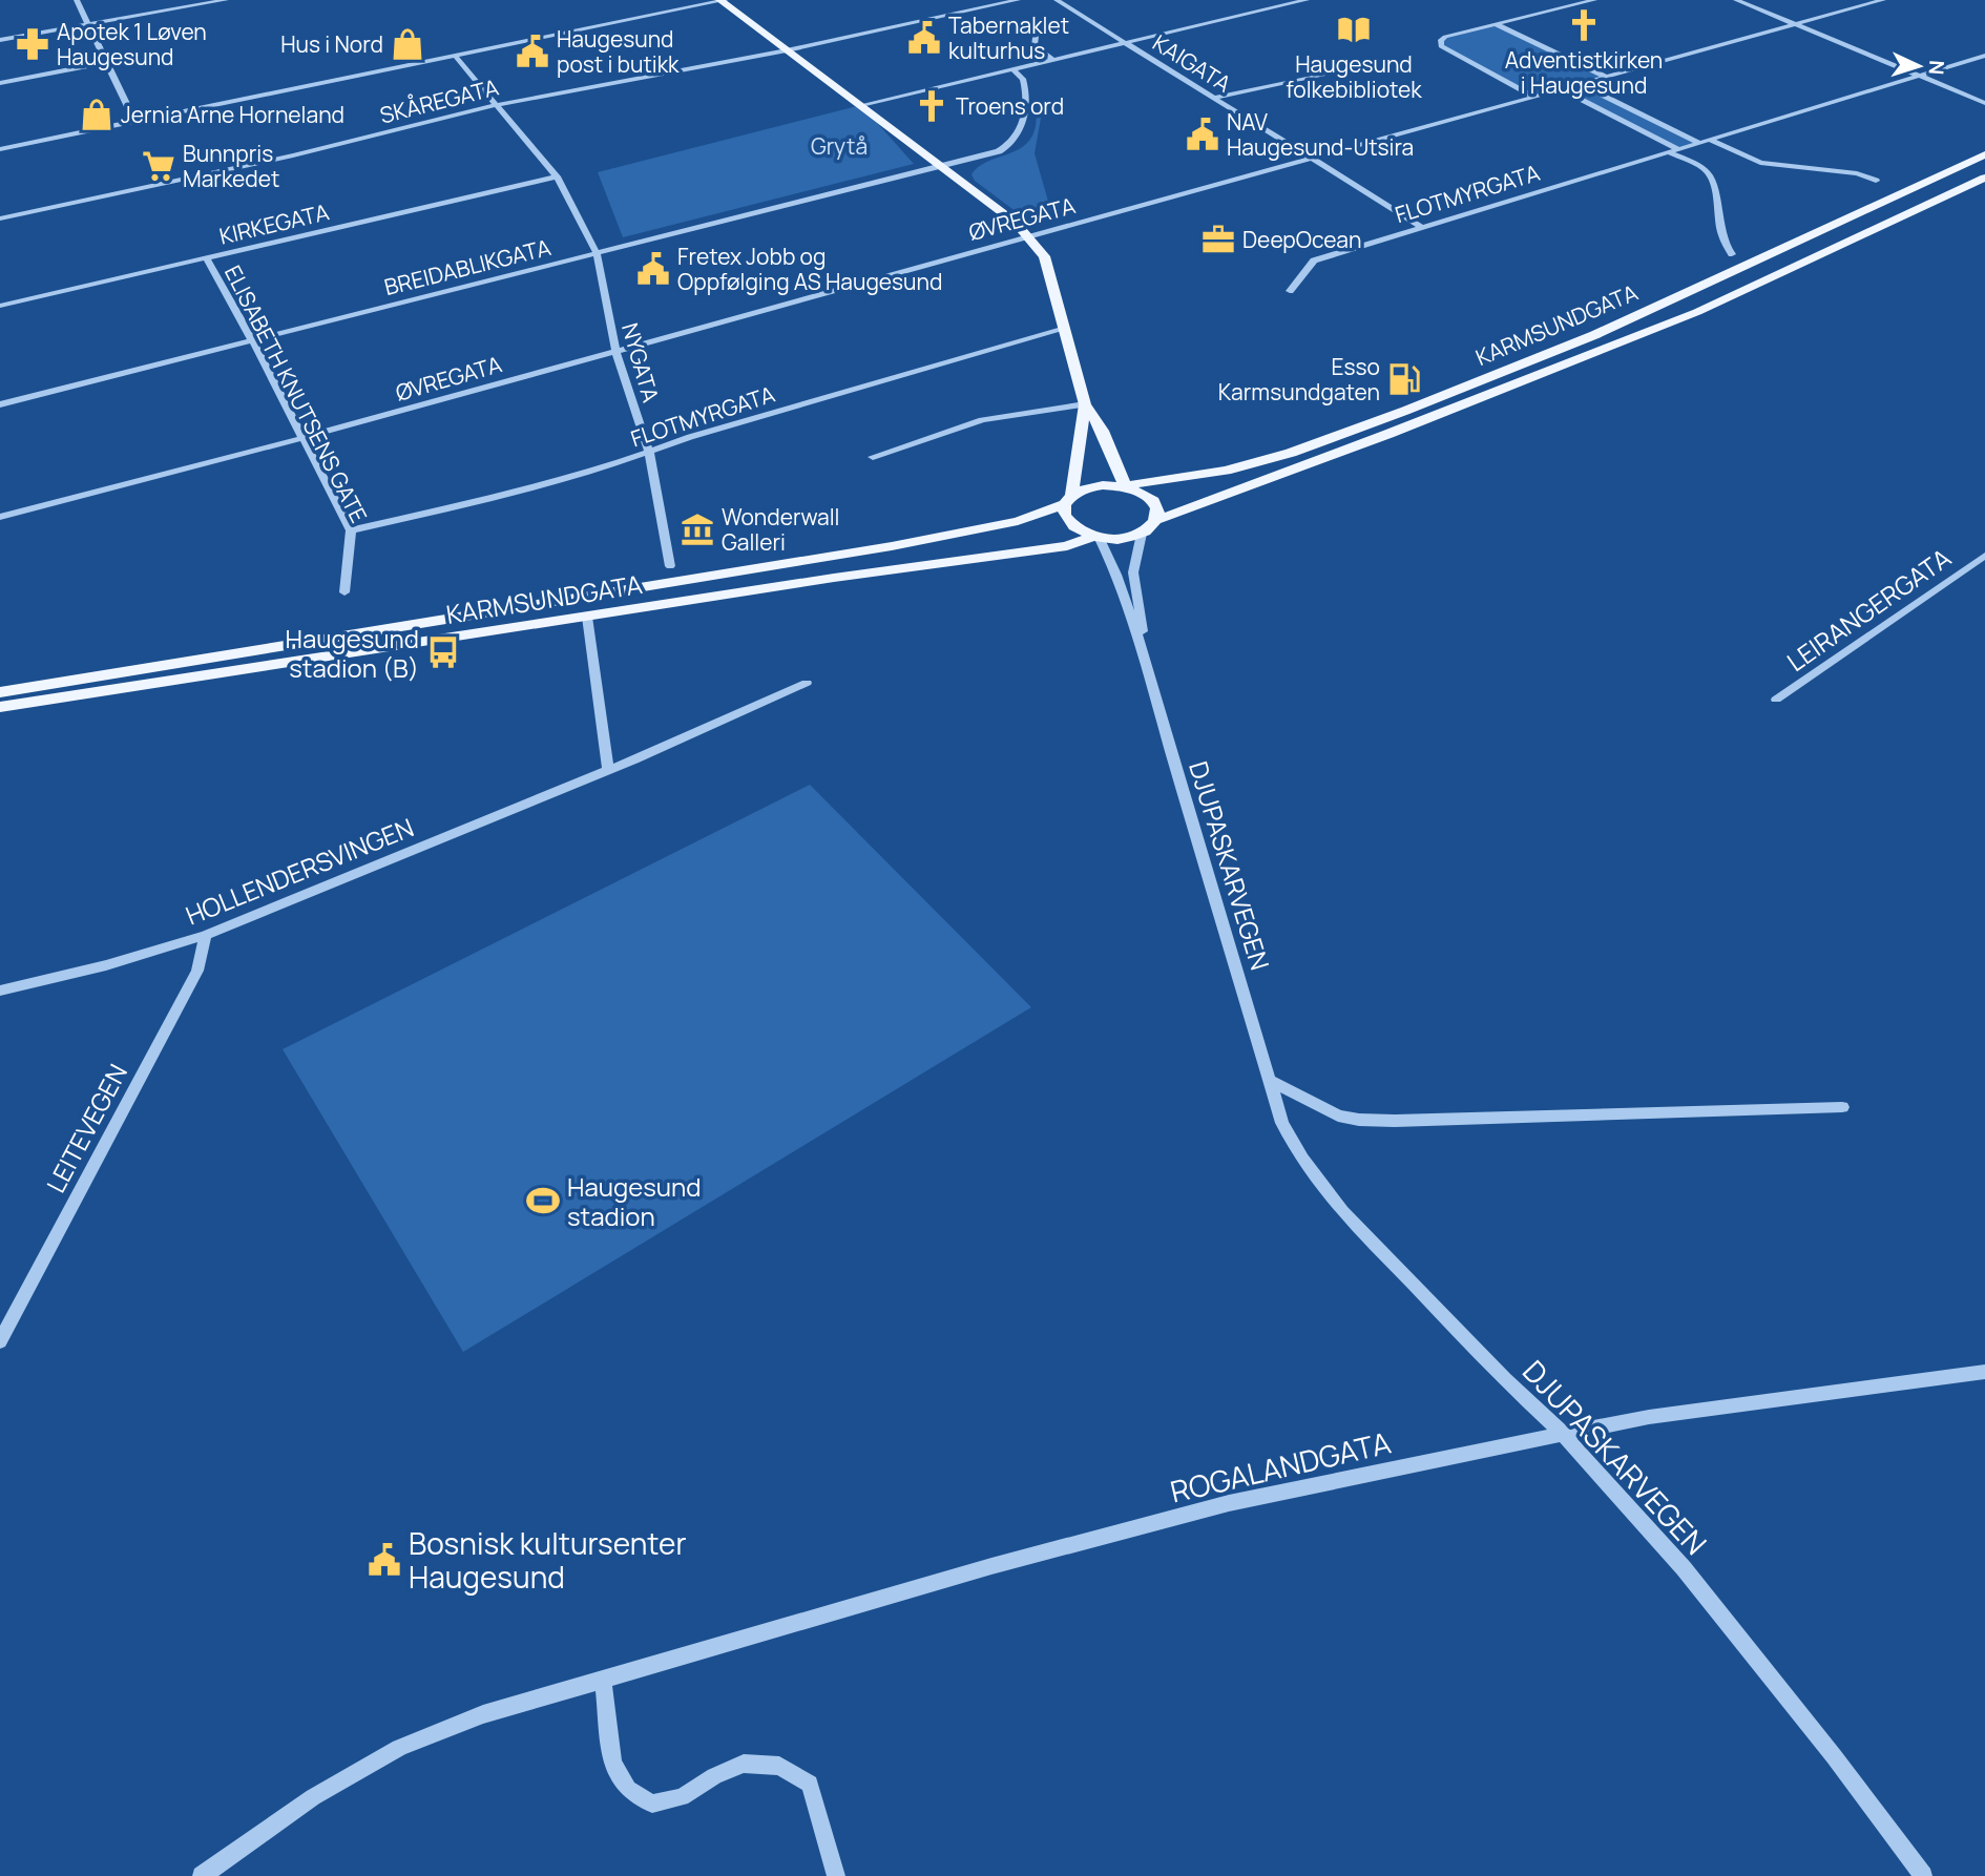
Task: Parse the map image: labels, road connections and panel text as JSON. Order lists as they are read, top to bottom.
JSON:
{
  "streets": {
    "main road": ["KARMSUNDGATA"],
    "street": [
      "KAIGATA",
      "SKÅREGATA",
      "FLOTMYRGATA",
      "ØVREGATA",
      "KIRKEGATA",
      "BREIDABLIKGATA",
      "NYGATA",
      "ELISABETH KNUTSENS GATE",
      "LEIRANGERGATA",
      "DJUPASKARVEGEN",
      "HOLLENDERSVINGEN",
      "LEITEVEGEN",
      "ROGALANDGATA"
    ]
  },
  "crossings": [
    ["KAIGATA", "FLOTMYRGATA"],
    ["KAIGATA", "ØVREGATA"],
    ["SKÅREGATA", "NYGATA"],
    ["FLOTMYRGATA", "NYGATA"],
    ["FLOTMYRGATA", "ELISABETH KNUTSENS GATE"],
    ["ØVREGATA", "NYGATA"],
    ["ØVREGATA", "ELISABETH KNUTSENS GATE"],
    ["KIRKEGATA", "NYGATA"],
    ["KIRKEGATA", "ELISABETH KNUTSENS GATE"],
    ["BREIDABLIKGATA", "NYGATA"],
    ["BREIDABLIKGATA", "ELISABETH KNUTSENS GATE"],
    ["KARMSUNDGATA", "DJUPASKARVEGEN"],
    ["DJUPASKARVEGEN", "ROGALANDGATA"],
    ["HOLLENDERSVINGEN", "LEITEVEGEN"]
  ],
  "parks": ["Grytå"],
  "places": {
    "church": ["Adventistkirken i Haugesund", "Troens ord"],
    "library": ["Haugesund folkebibliotek"],
    "public building": [
      "Tabernaklet kulturhus",
      "Haugesund post i butikk",
      "NAV Haugesund-Utsira",
      "Fretex Jobb og Oppfølging AS Haugesund",
      "Bosnisk kultursenter Haugesund"
    ],
    "pharmacy": ["Apotek 1 Løven Haugesund"],
    "shop": ["Hus i Nord", "Jernia Arne Horneland"],
    "supermarket": ["Bunnpris Markedet"],
    "office": ["DeepOcean"],
    "fuel station": ["Esso Karmsundgaten"],
    "museum": ["Wonderwall Galleri"],
    "bus stop": ["Haugesund stadion (B)"],
    "sports": ["Haugesund stadion"]
  },
  "north": "right"
}
